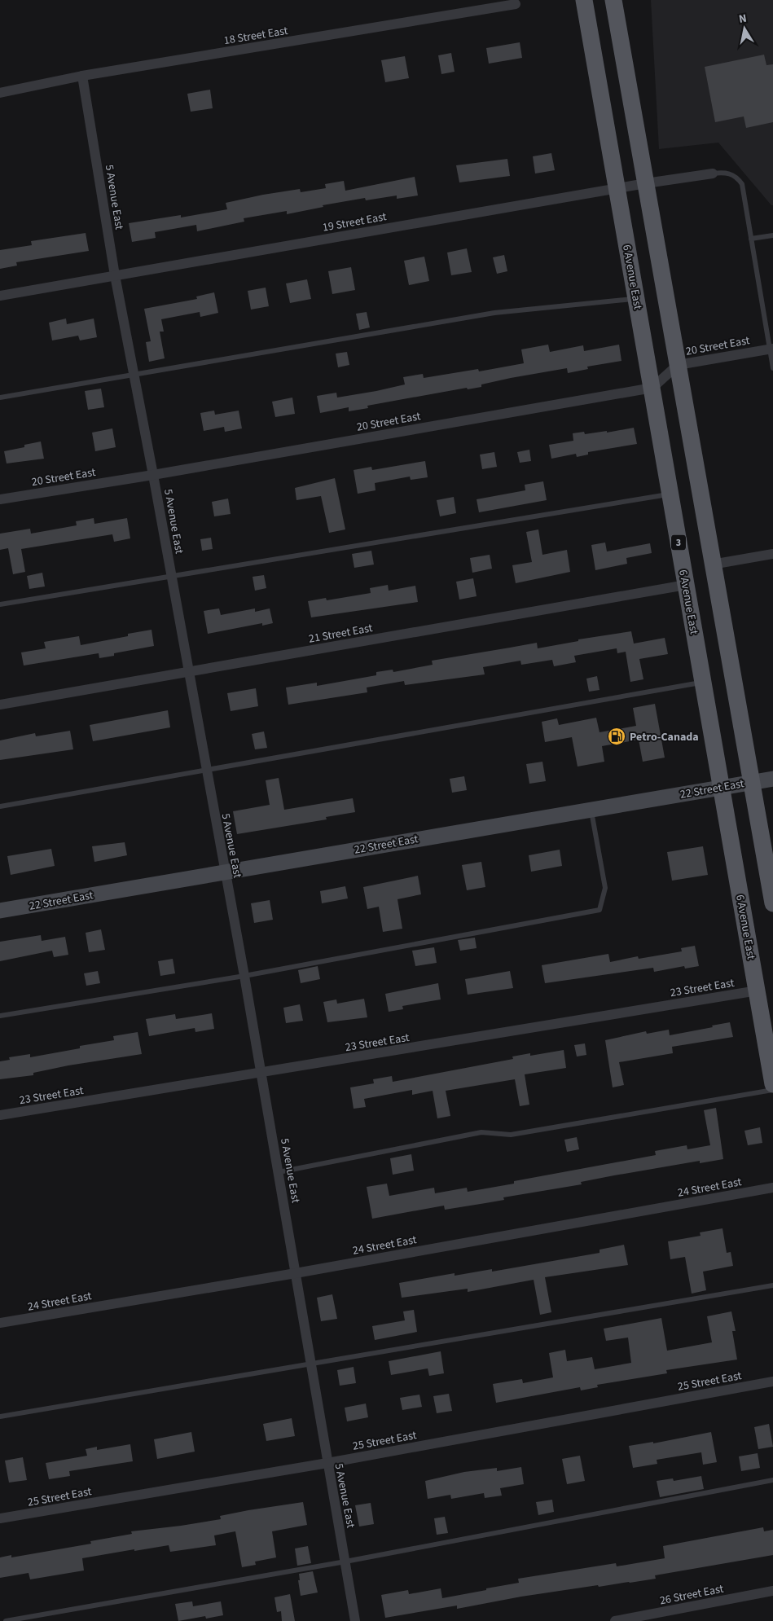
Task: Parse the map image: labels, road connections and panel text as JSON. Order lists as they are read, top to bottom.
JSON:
{
  "streets": {
    "main road": ["6 Avenue East", "3"],
    "street": [
      "18 Street East",
      "5 Avenue East",
      "19 Street East",
      "20 Street East",
      "21 Street East",
      "22 Street East",
      "23 Street East",
      "24 Street East",
      "25 Street East",
      "26 Street East"
    ]
  },
  "crossings": [
    ["18 Street East", "5 Avenue East"],
    ["5 Avenue East", "19 Street East"],
    ["5 Avenue East", "20 Street East"],
    ["5 Avenue East", "21 Street East"],
    ["5 Avenue East", "22 Street East"],
    ["5 Avenue East", "23 Street East"],
    ["5 Avenue East", "24 Street East"],
    ["5 Avenue East", "25 Street East"],
    ["19 Street East", "6 Avenue East"],
    ["6 Avenue East", "20 Street East"],
    ["6 Avenue East", "21 Street East"],
    ["6 Avenue East", "22 Street East"],
    ["6 Avenue East", "23 Street East"]
  ],
  "places": {
    "fuel station": ["Petro-Canada"]
  },
  "north": "top"
}
